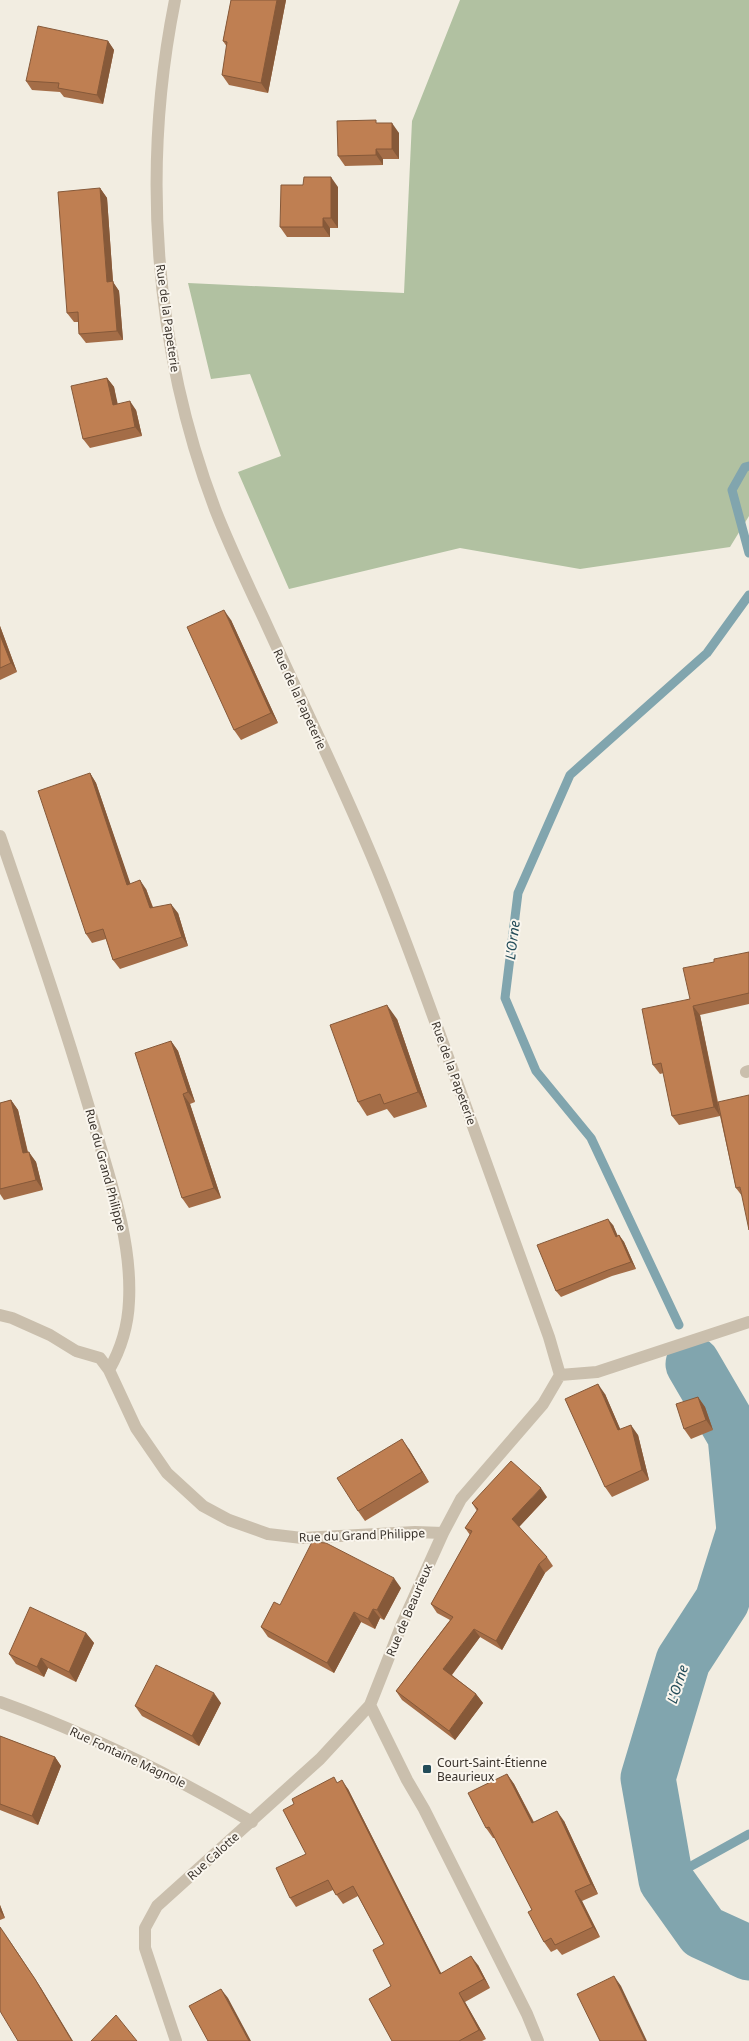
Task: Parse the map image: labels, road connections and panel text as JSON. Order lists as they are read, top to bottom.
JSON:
{
  "streets": {
    "street": [
      "Rue de la Papeterie",
      "Rue du Grand Philippe",
      "Rue de Beaurieux",
      "Rue Fontaine Magnole",
      "Rue Calotte"
    ]
  },
  "crossings": [
    ["Rue de la Papeterie", "Rue de Beaurieux"],
    ["Rue du Grand Philippe", "Rue de Beaurieux"],
    ["Rue de Beaurieux", "Rue Calotte"],
    ["Rue Fontaine Magnole", "Rue Calotte"]
  ],
  "water": ["L'Orne"],
  "places": {
    "transit": ["Court-Saint-Étienne Beaurieux"]
  }
}
